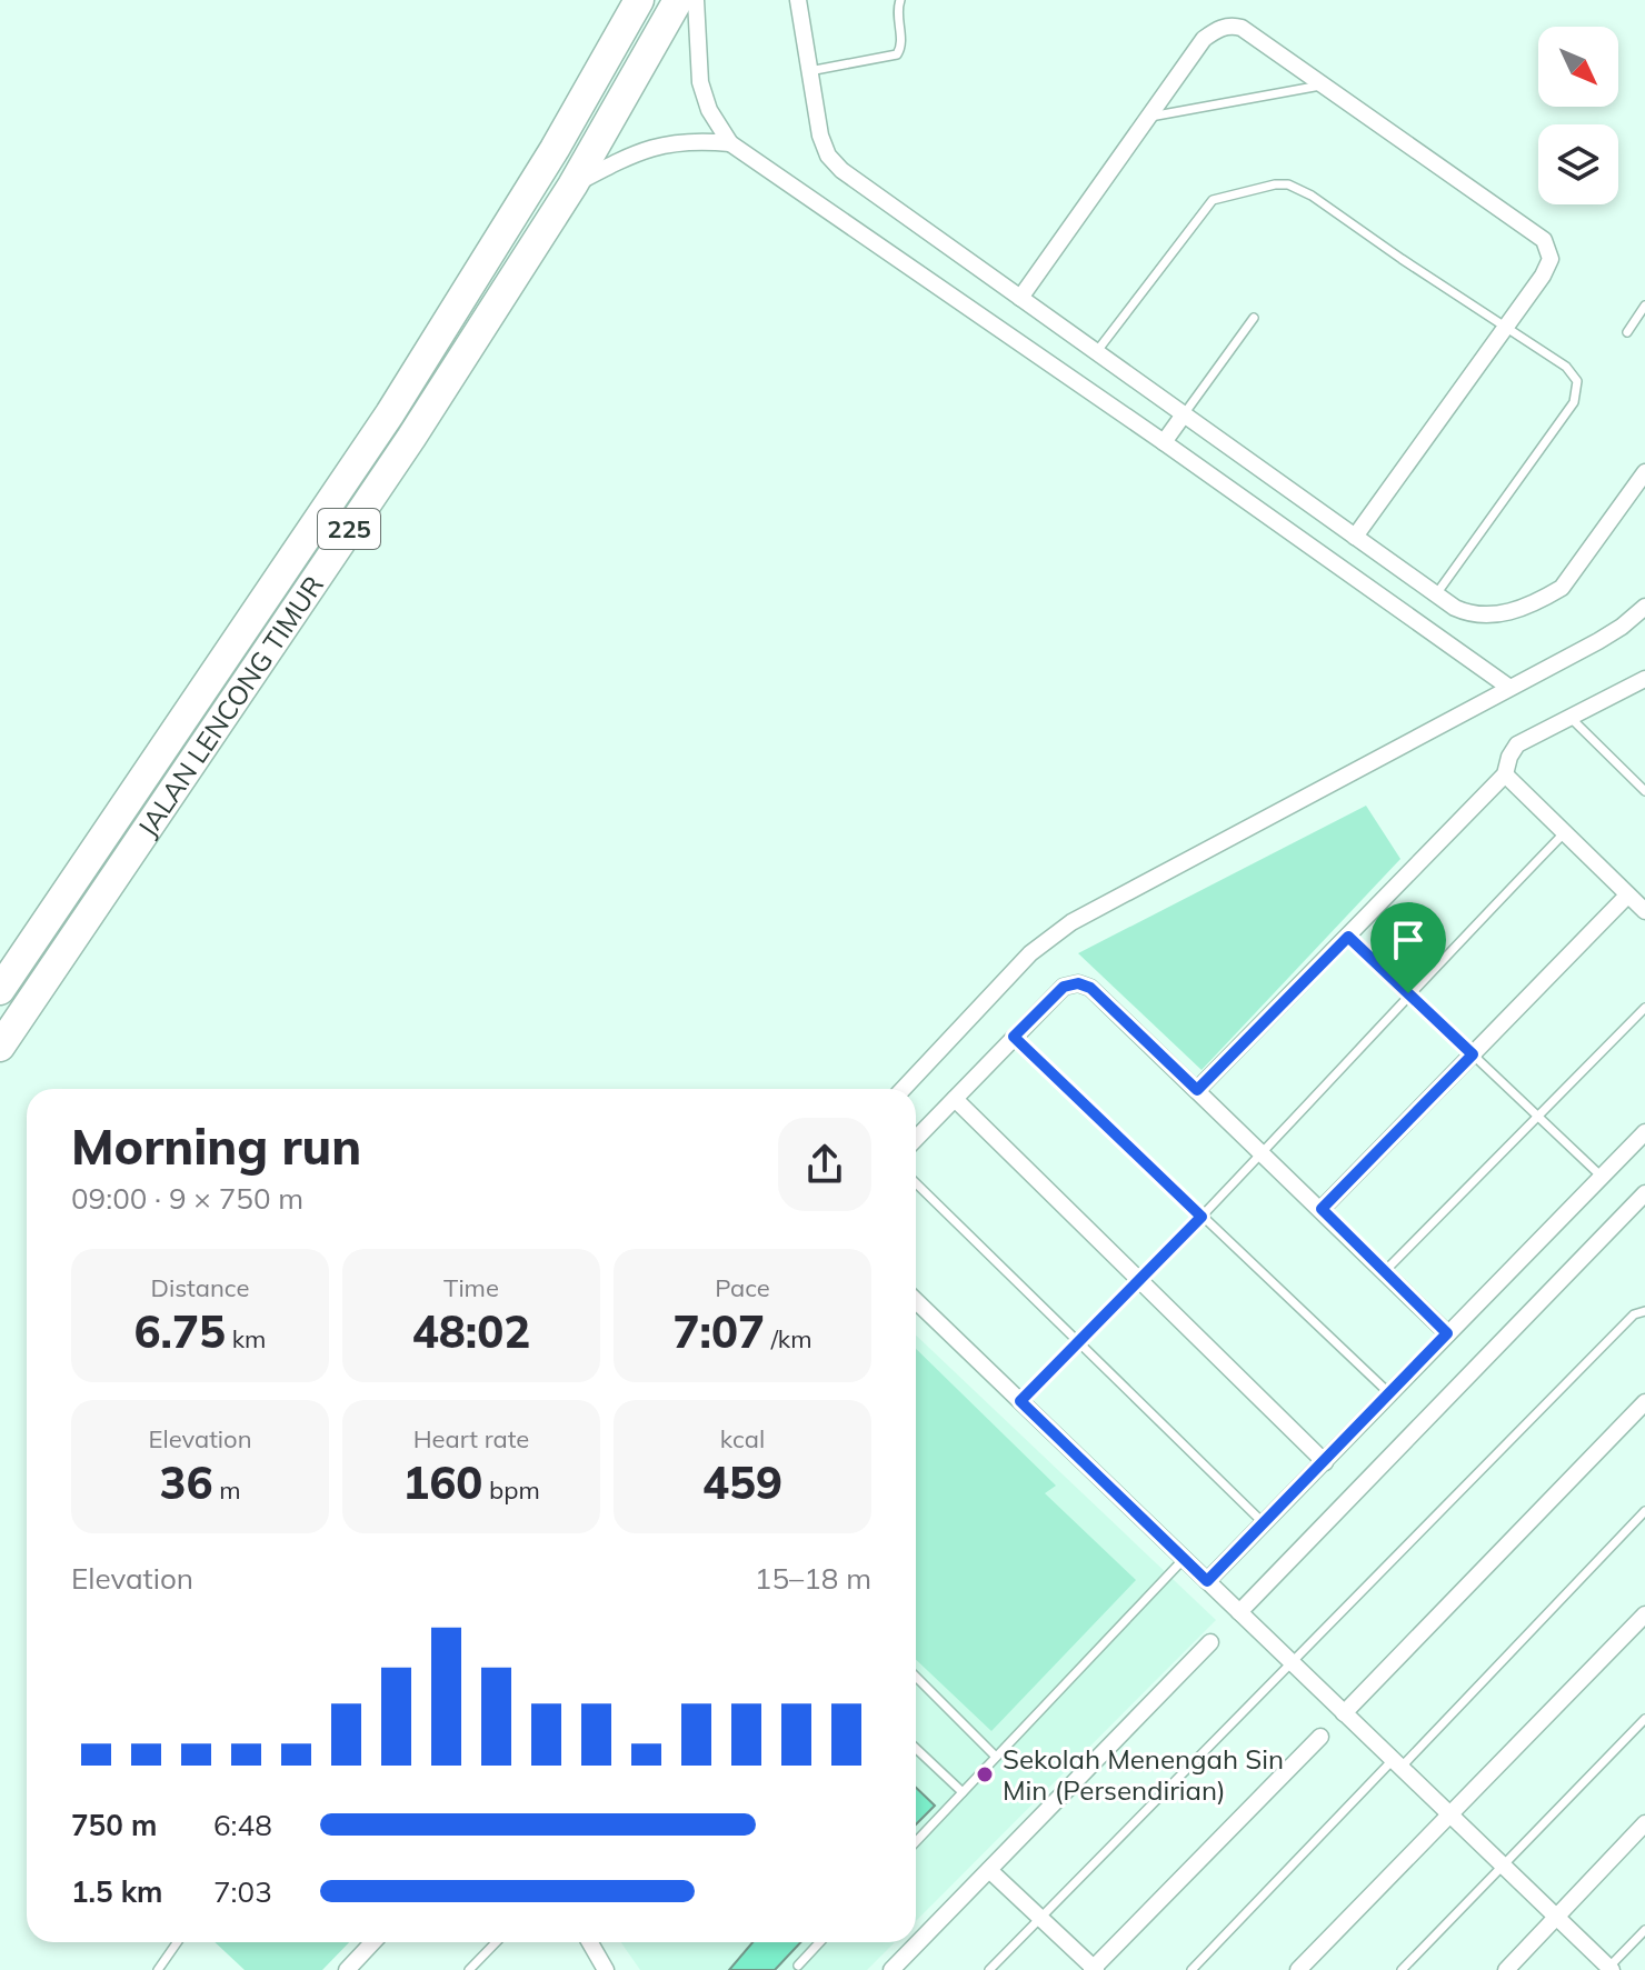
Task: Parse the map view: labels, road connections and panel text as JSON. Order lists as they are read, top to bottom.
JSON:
{
  "streets": {
    "highway": ["225", "JALAN LENCONG TIMUR"]
  },
  "places": ["Sekolah Menengah Sin Min (Persendirian)"],
  "north": "bottom right",
  "page": {
    "heading": ["Morning run", "09:00 · 9 × 750 m"],
    "stats": [
      ["Distance", "6.75 km"],
      ["Time", "48:02"],
      ["Pace", "7:07 /km"],
      ["Elevation", "36 m"],
      ["Heart rate", "160 bpm"],
      ["kcal", "459"]
    ],
    "chart": ["Elevation", "15–18 m"],
    "list": [
      {
        "name": "750 m",
        "note": "6:48"
      },
      {
        "name": "1.5 km",
        "note": "7:03"
      }
    ]
  }
}
